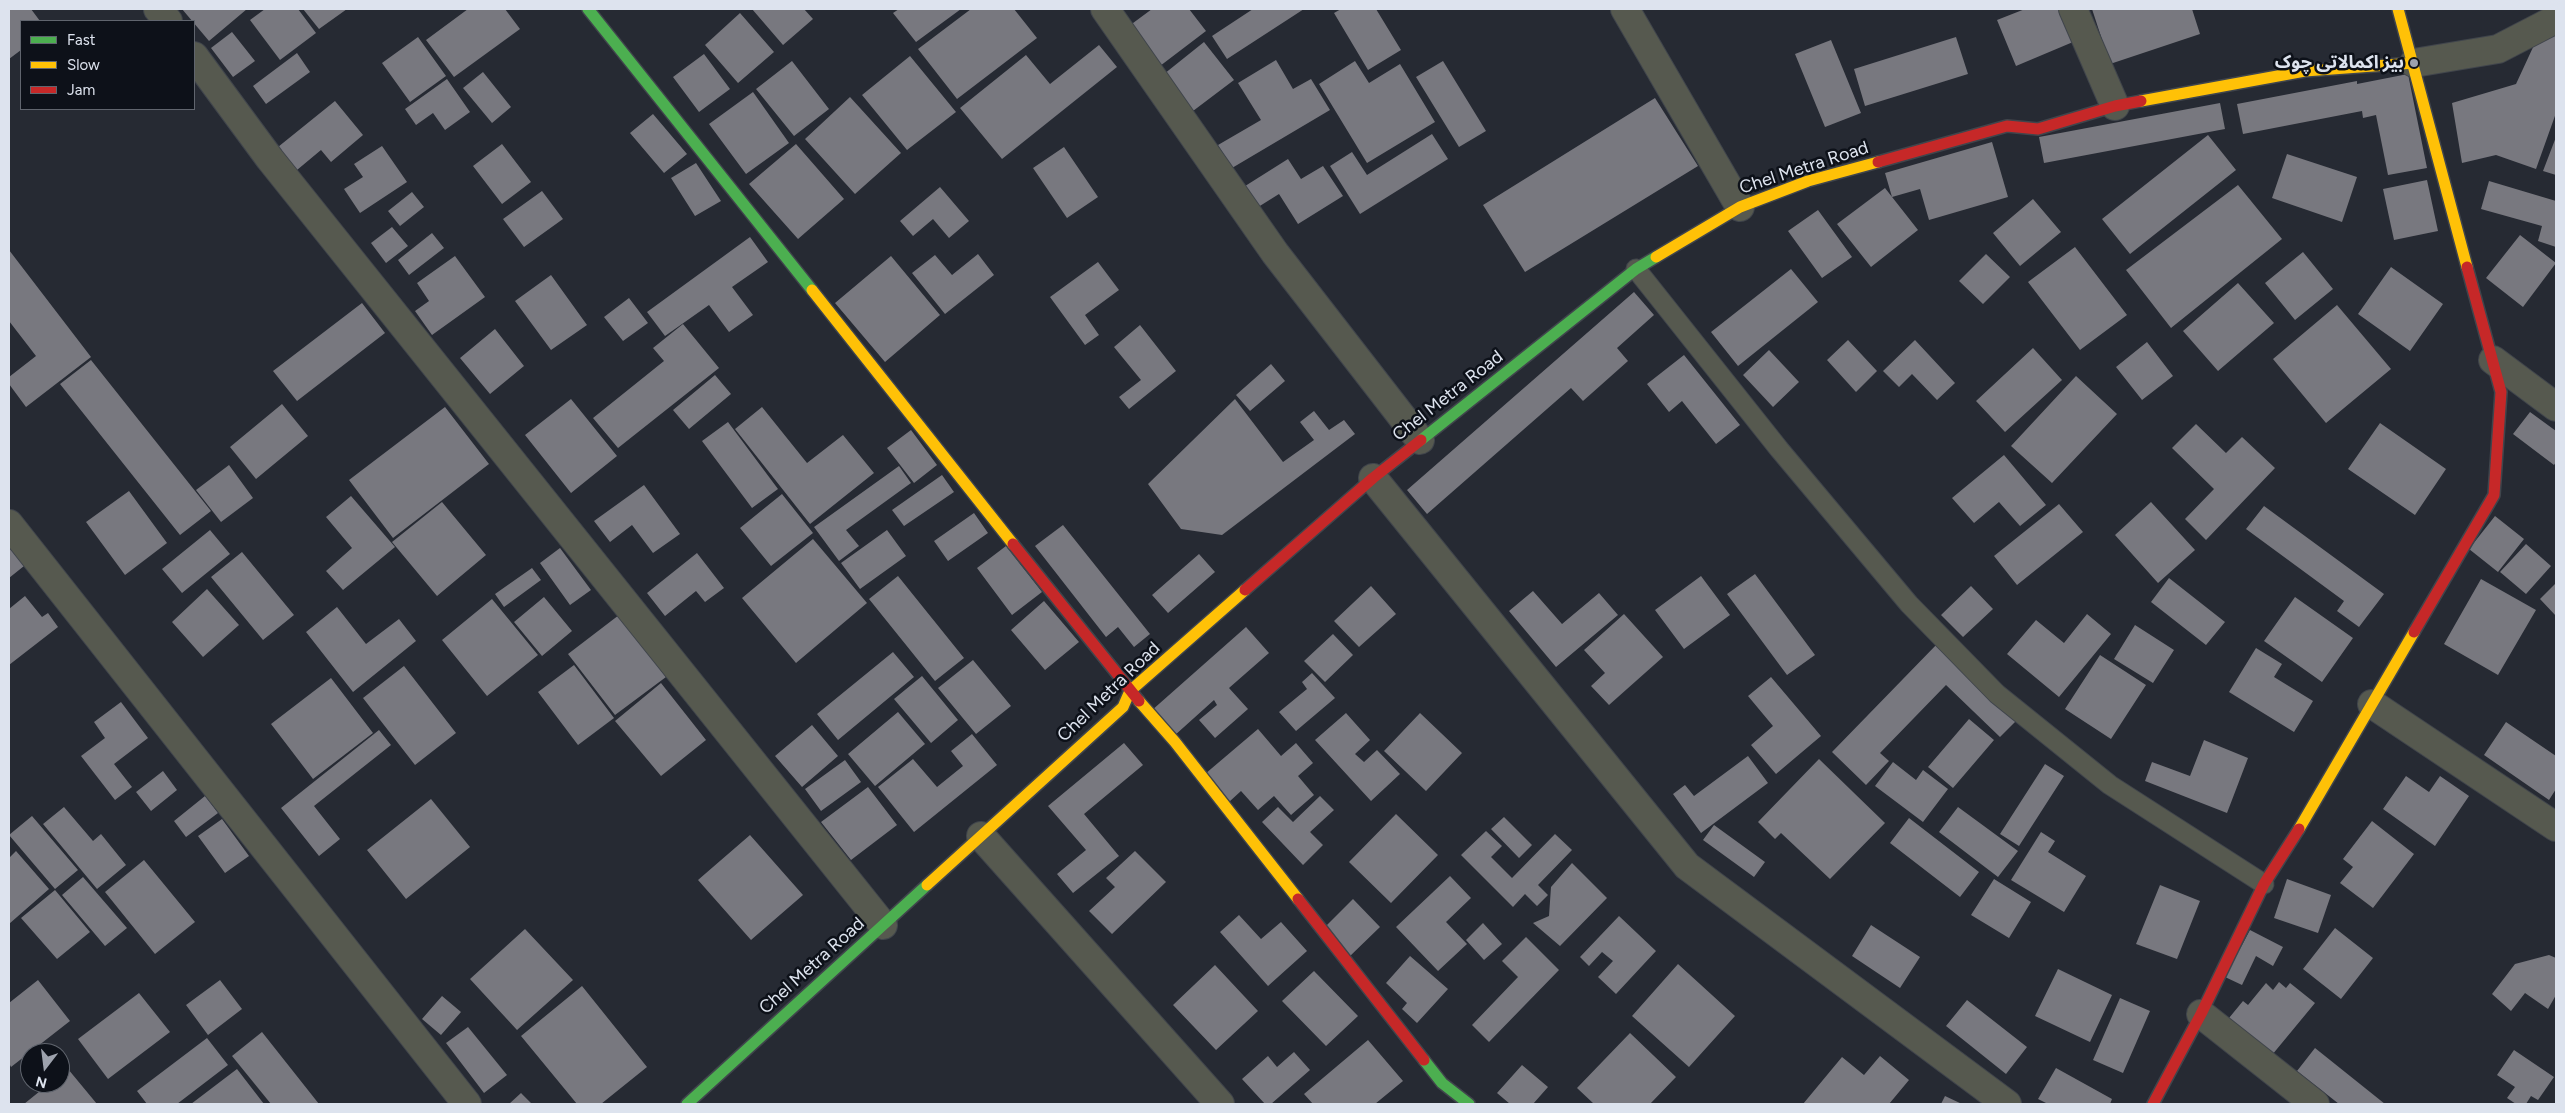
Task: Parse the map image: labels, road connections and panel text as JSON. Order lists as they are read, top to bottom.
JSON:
{
  "streets": {
    "street": ["Chel Metra Road"]
  },
  "places": ["بیز اکمالاتی چوک"],
  "legend": ["Fast", "Slow", "Jam"],
  "north": "bottom"
}
